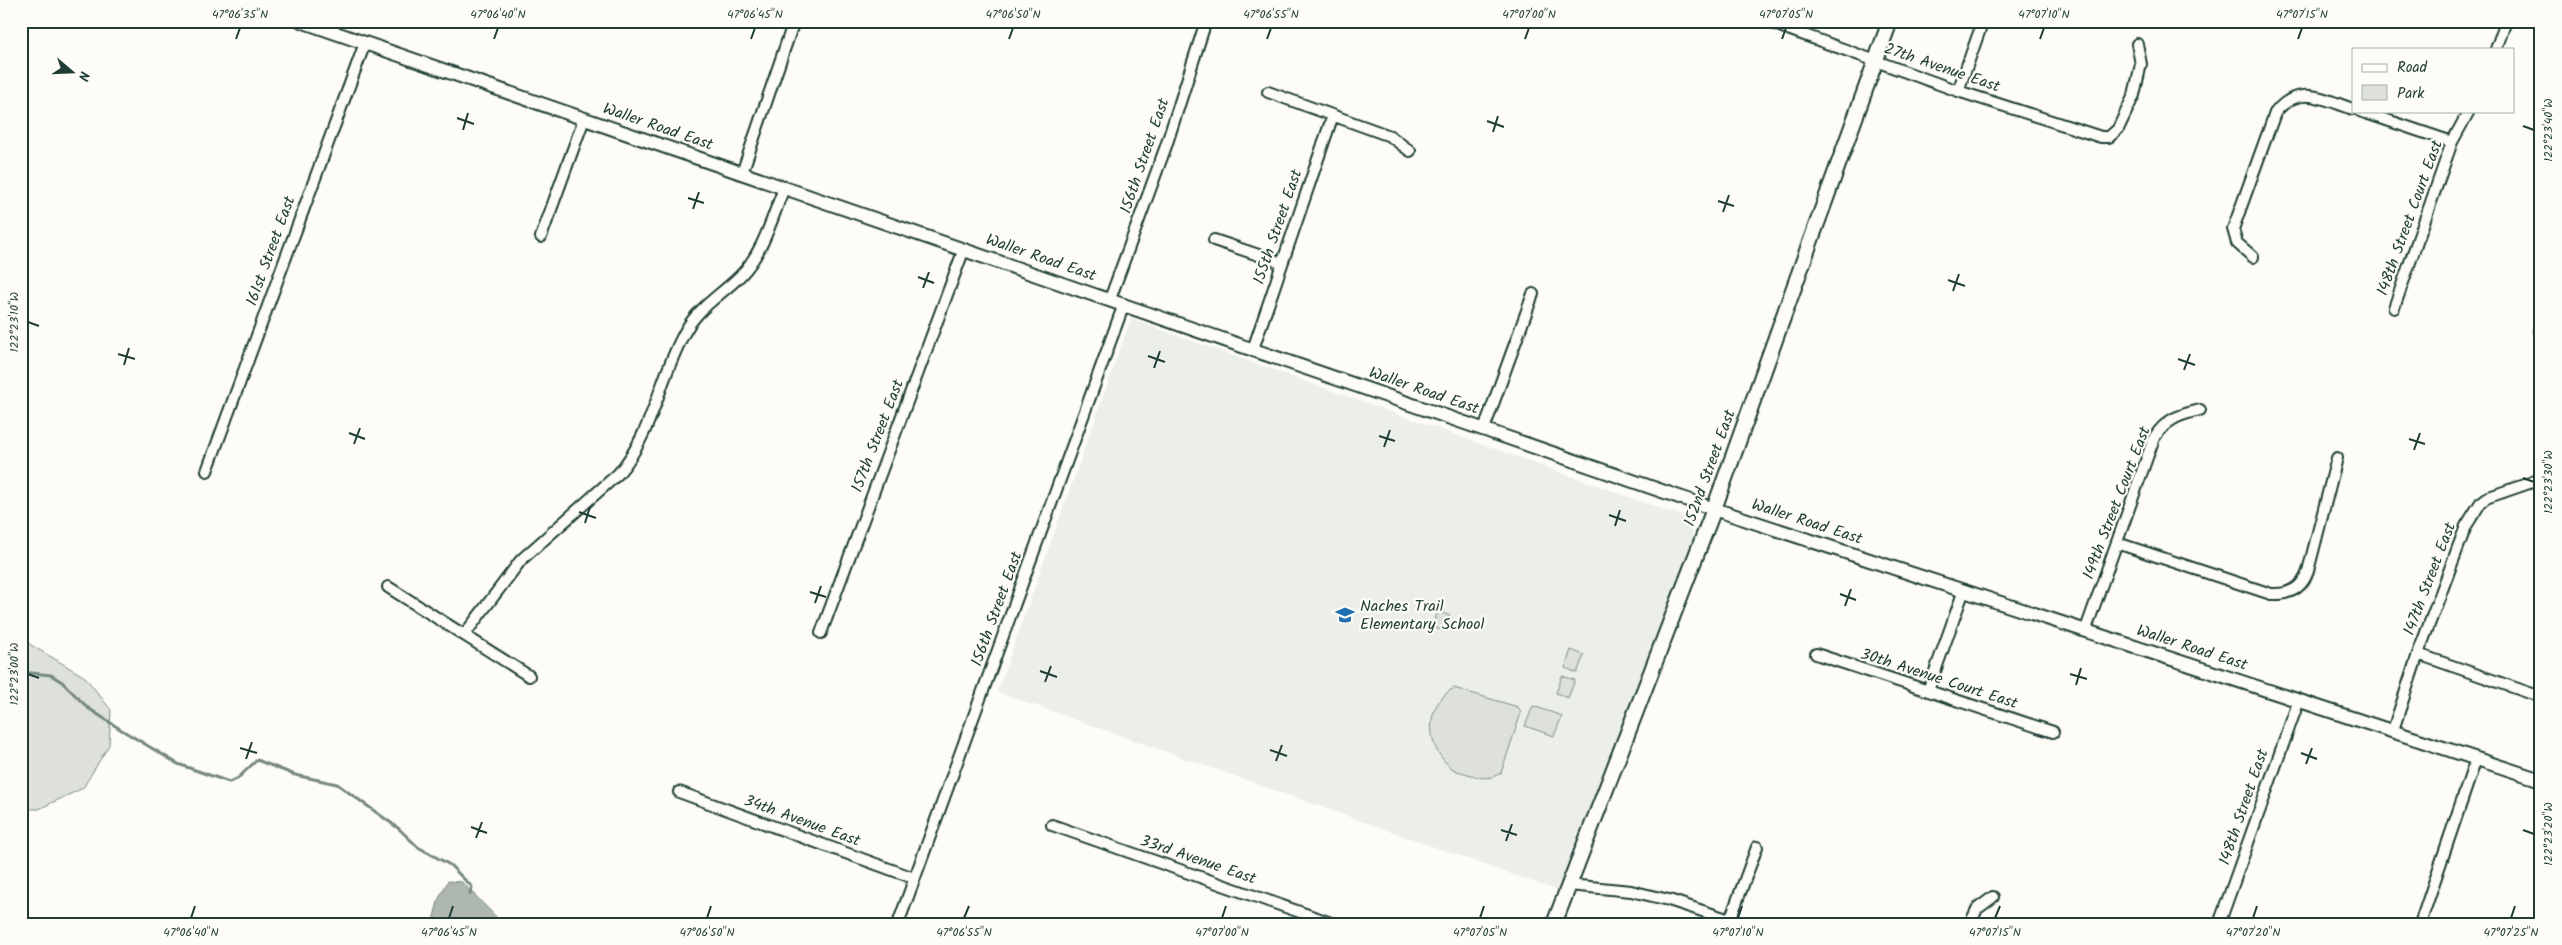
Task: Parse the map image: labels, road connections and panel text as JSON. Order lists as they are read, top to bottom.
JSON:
{
  "streets": {
    "main road": ["152nd Street East"],
    "street": [
      "27th Avenue East",
      "Waller Road East",
      "156th Street East",
      "148th Street Court East",
      "155th Street East",
      "161st Street East",
      "157th Street East",
      "149th Street Court East",
      "147th Street East",
      "30th Avenue Court East",
      "148th Street East",
      "34th Avenue East",
      "33rd Avenue East"
    ]
  },
  "crossings": [
    ["27th Avenue East", "152nd Street East"],
    ["Waller Road East", "156th Street East"],
    ["Waller Road East", "155th Street East"],
    ["Waller Road East", "161st Street East"],
    ["Waller Road East", "157th Street East"],
    ["Waller Road East", "152nd Street East"],
    ["Waller Road East", "149th Street Court East"],
    ["Waller Road East", "147th Street East"],
    ["Waller Road East", "148th Street East"],
    ["156th Street East", "34th Avenue East"]
  ],
  "places": {
    "school or university": ["Naches Trail Elementary School"]
  },
  "legend": ["Road", "Park"],
  "north": "right",
  "coordinates": [
    "47°06'35\"N",
    "47°06'40\"N",
    "47°06'45\"N",
    "47°06'50\"N",
    "47°06'55\"N",
    "47°07'00\"N",
    "47°07'05\"N",
    "47°07'10\"N",
    "47°07'15\"N",
    "122°23'40\"W",
    "122°23'10\"W",
    "122°23'30\"W",
    "122°23'00\"W",
    "122°23'20\"W",
    "47°07'20\"N",
    "47°07'25\"N"
  ]
}
